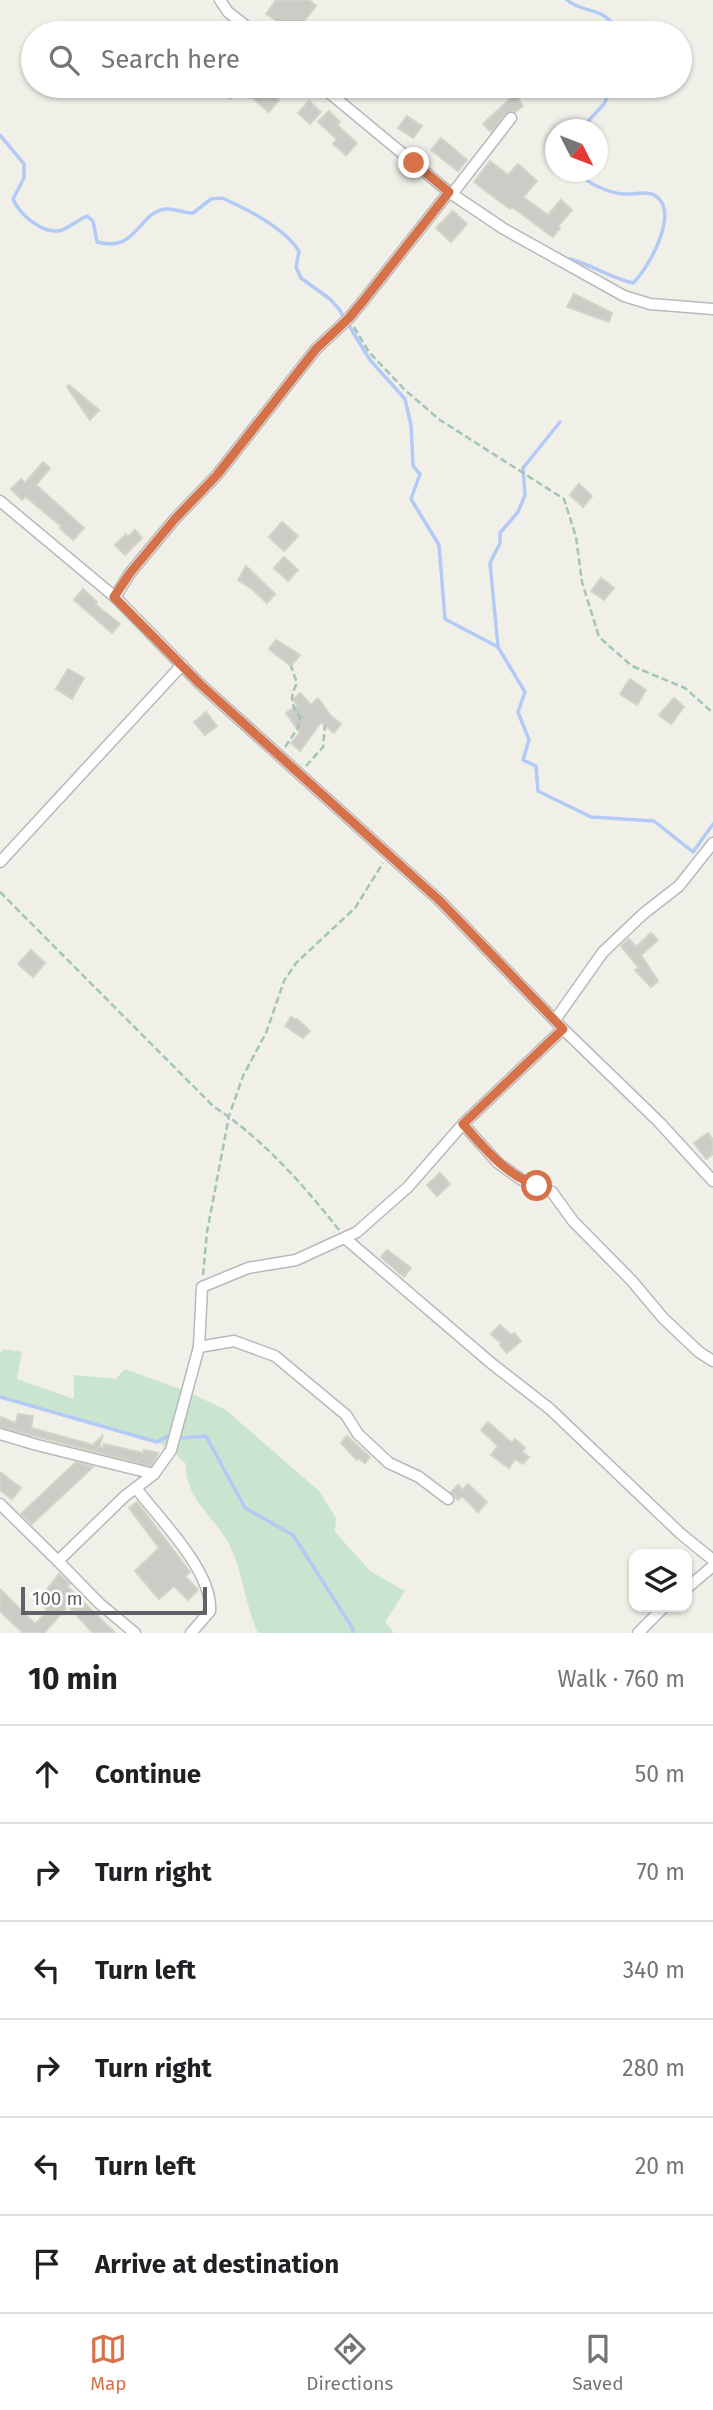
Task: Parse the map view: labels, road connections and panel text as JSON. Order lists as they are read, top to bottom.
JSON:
{
  "scale_bar": "100 m",
  "north": "bottom right",
  "page": {
    "search": "Search here",
    "scale": "100 m",
    "heading": ["10 min", "Walk · 760 m"],
    "list": [
      ["Continue", "50 m"],
      ["Turn right", "70 m"],
      ["Turn left", "340 m"],
      ["Turn right", "280 m"],
      ["Turn left", "20 m"],
      "Arrive at destination"
    ],
    "nav": ["Map", "Directions", "Saved"]
  }
}
